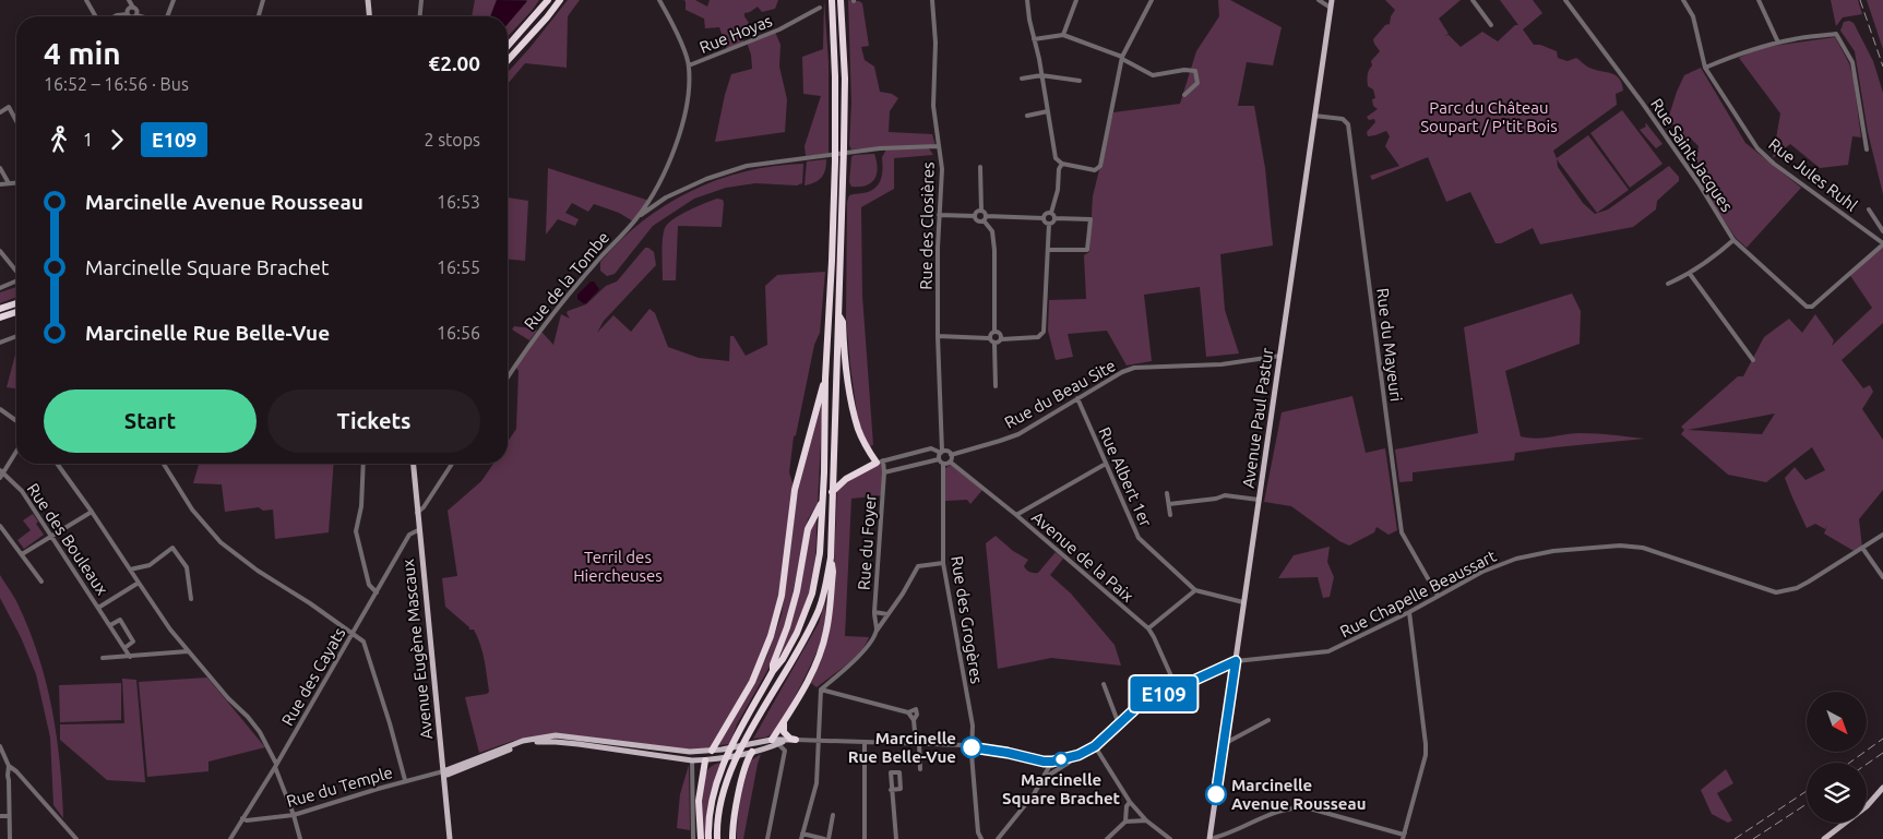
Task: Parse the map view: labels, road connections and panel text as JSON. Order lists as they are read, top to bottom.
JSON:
{
  "streets": {
    "main road": ["Avenue Paul Pastur", "Avenue Eugène Mascaux"],
    "street": [
      "Rue Hoyas",
      "Rue Saint-Jacques",
      "Rue Jules Ruhl",
      "Rue des Closières",
      "Rue de la Tombe",
      "Rue du Mayeuri",
      "Rue du Beau Site",
      "Rue Albert 1er",
      "Rue des Bouleaux",
      "Rue du Foyer",
      "Avenue de la Paix",
      "Rue Chapelle Beaussart",
      "Rue des Grogères",
      "Rue des Cayats",
      "Rue du Temple"
    ]
  },
  "crossings": [
    ["Rue Hoyas", "Rue de la Tombe"],
    ["Rue Saint-Jacques", "Rue Jules Ruhl"],
    ["Rue des Closières", "Rue de la Tombe"],
    ["Rue des Closières", "Rue du Beau Site"],
    ["Rue des Closières", "Avenue de la Paix"],
    ["Rue des Closières", "Rue des Grogères"],
    ["Rue du Mayeuri", "Avenue Paul Pastur"],
    ["Rue du Mayeuri", "Rue Chapelle Beaussart"],
    ["Rue du Beau Site", "Avenue Paul Pastur"],
    ["Rue du Beau Site", "Rue Albert 1er"],
    ["Rue du Beau Site", "Avenue de la Paix"],
    ["Rue du Beau Site", "Rue des Grogères"],
    ["Avenue Paul Pastur", "Rue Albert 1er"],
    ["Avenue Paul Pastur", "Rue Chapelle Beaussart"],
    ["Avenue de la Paix", "Rue Chapelle Beaussart"],
    ["Avenue de la Paix", "Rue des Grogères"],
    ["Avenue Eugène Mascaux", "Rue des Cayats"],
    ["Avenue Eugène Mascaux", "Rue du Temple"],
    ["Rue des Cayats", "Rue du Temple"]
  ],
  "parks": ["Parc du Château Soupart / P'tit Bois", "Terril des Hiercheuses"],
  "places": ["Marcinelle Rue Belle-Vue", "Marcinelle Square Brachet", "Marcinelle Avenue Rousseau"],
  "lines": ["bus line E109"],
  "north": "bottom right",
  "page": {
    "on_map": "E109",
    "heading": ["4 min", "16:52 – 16:56 · Bus", "€2.00"],
    "legs": ["1", "E109", "2 stops"],
    "list": [
      {
        "name": "Marcinelle Avenue Rousseau",
        "value": "16:53"
      },
      {
        "name": "Marcinelle Square Brachet",
        "value": "16:55"
      },
      {
        "name": "Marcinelle Rue Belle-Vue",
        "value": "16:56"
      }
    ],
    "buttons": ["Start", "Tickets"]
  }
}
